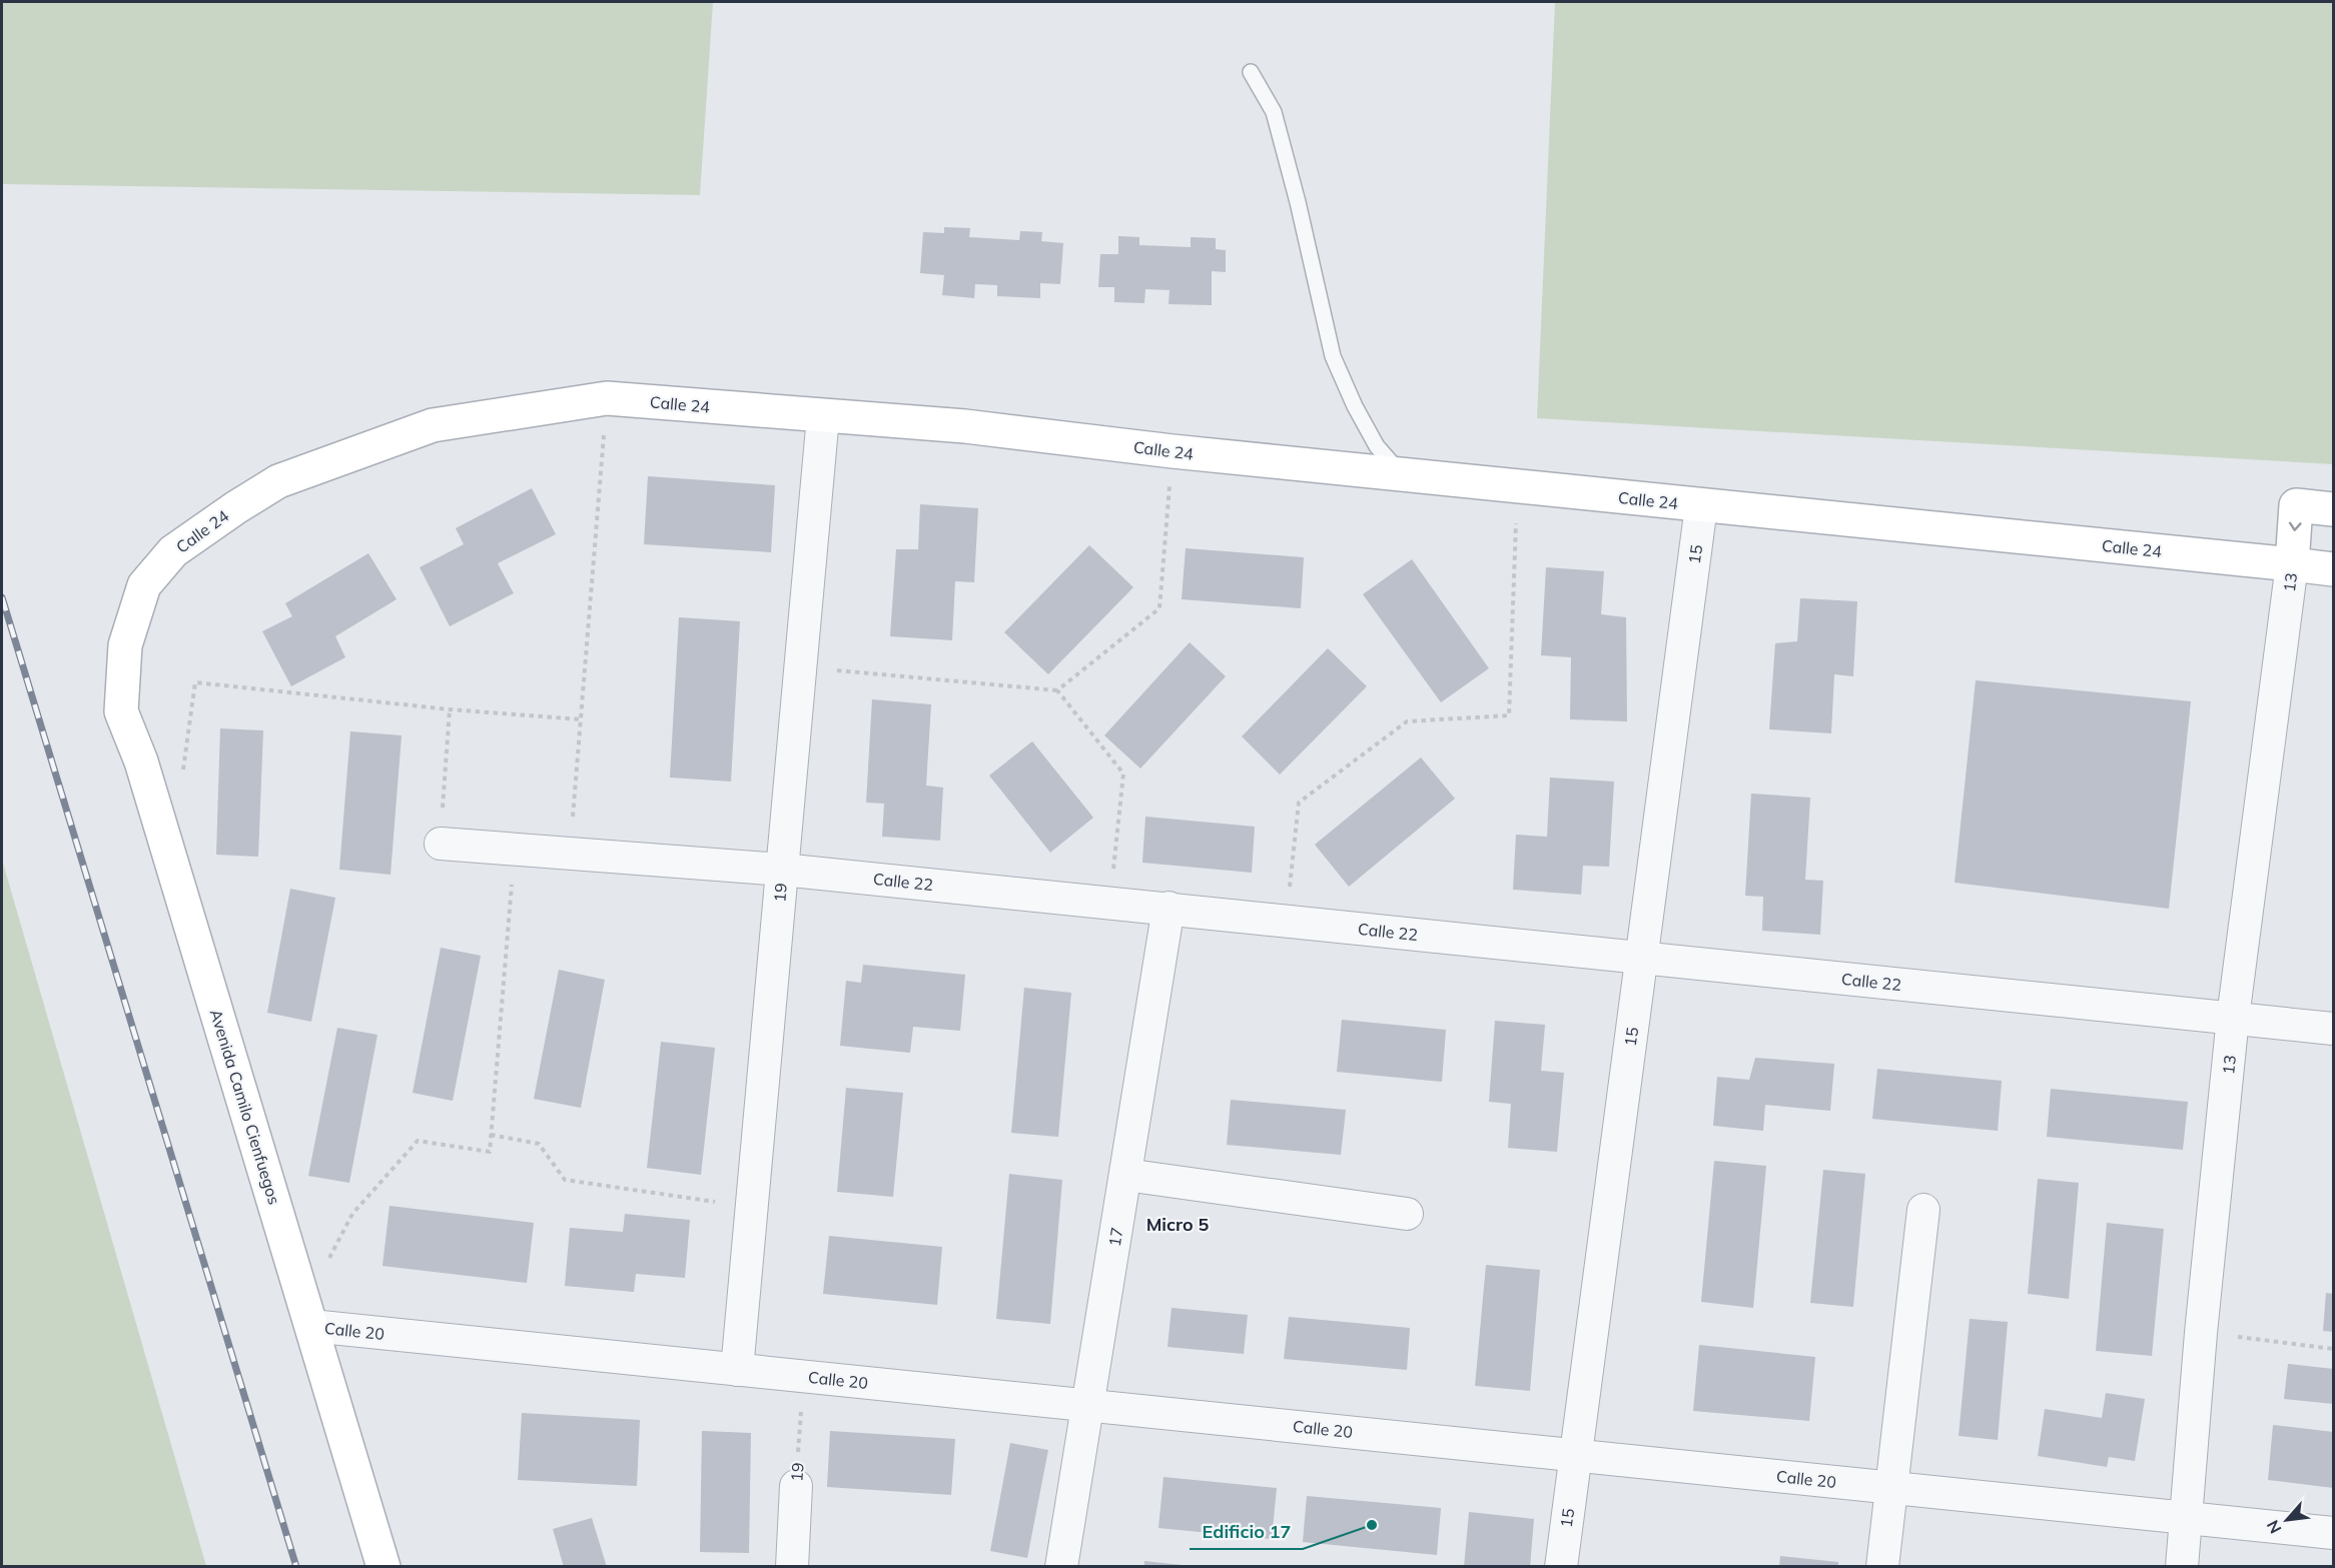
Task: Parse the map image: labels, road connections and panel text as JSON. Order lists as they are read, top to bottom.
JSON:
{
  "streets": {
    "street": [
      "Calle 24",
      "15",
      "13",
      "Calle 22",
      "19",
      "Avenida Camilo Cienfuegos",
      "17",
      "Calle 20"
    ]
  },
  "crossings": [
    ["Calle 24", "15"],
    ["Calle 24", "13"],
    ["Calle 24", "19"],
    ["Calle 24", "Avenida Camilo Cienfuegos"],
    ["15", "Calle 22"],
    ["15", "Calle 20"],
    ["13", "Calle 22"],
    ["13", "Calle 20"],
    ["Calle 22", "19"],
    ["Calle 22", "17"],
    ["19", "Calle 20"],
    ["Avenida Camilo Cienfuegos", "Calle 20"],
    ["17", "Calle 20"]
  ],
  "districts": ["Micro 5"],
  "places": ["Edificio 17"],
  "north": "bottom left"
}
